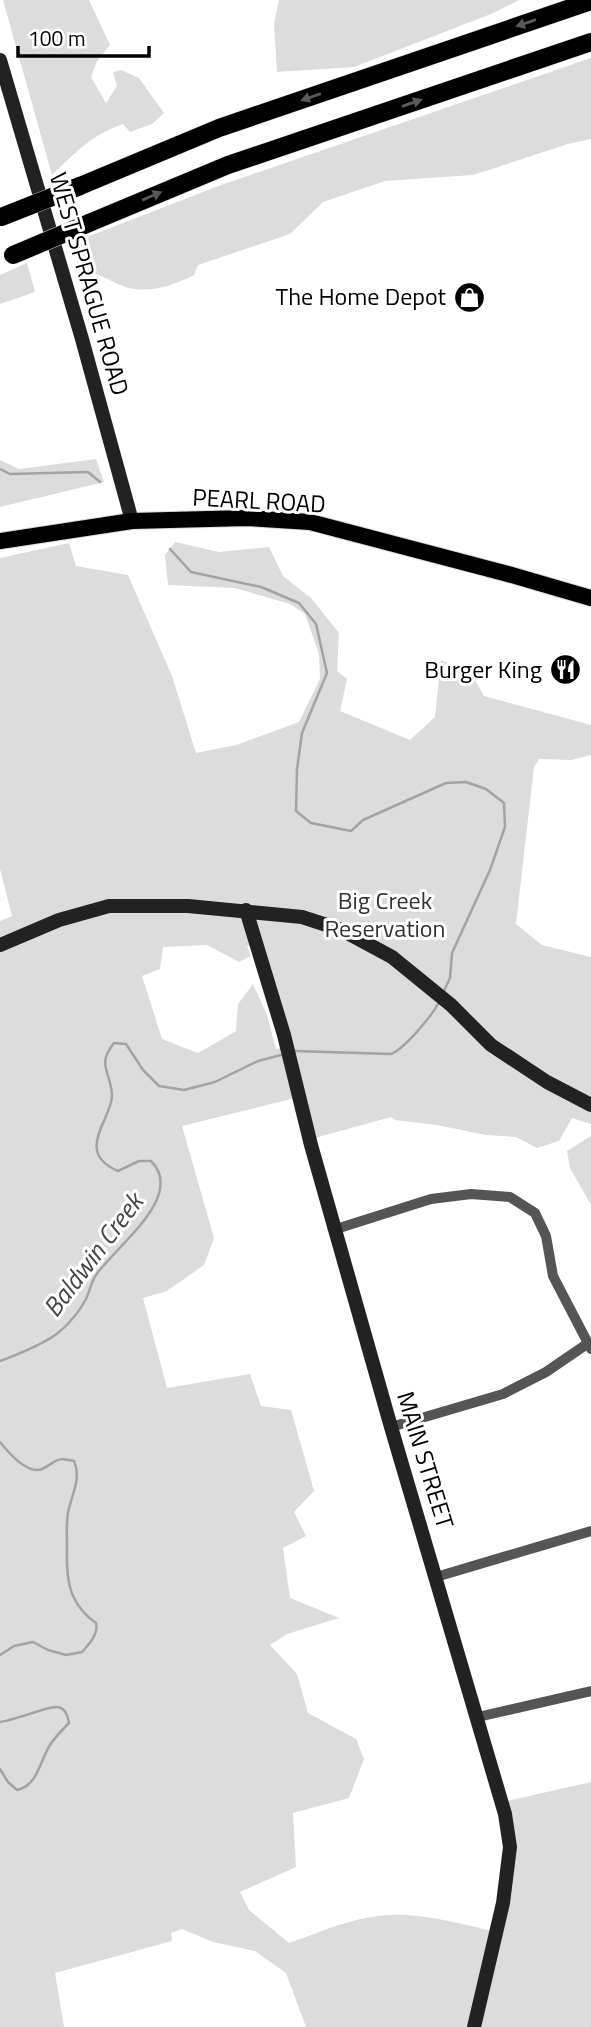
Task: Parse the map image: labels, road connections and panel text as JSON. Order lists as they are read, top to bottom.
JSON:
{
  "streets": {
    "main road": ["PEARL ROAD"],
    "street": ["WEST SPRAGUE ROAD", "MAIN STREET"]
  },
  "crossings": [
    ["WEST SPRAGUE ROAD", "PEARL ROAD"]
  ],
  "water": ["Baldwin Creek"],
  "parks": ["Big Creek Reservation"],
  "places": {
    "shop": ["The Home Depot"],
    "restaurant": ["Burger King"]
  },
  "scale_bar": "100 m"
}
